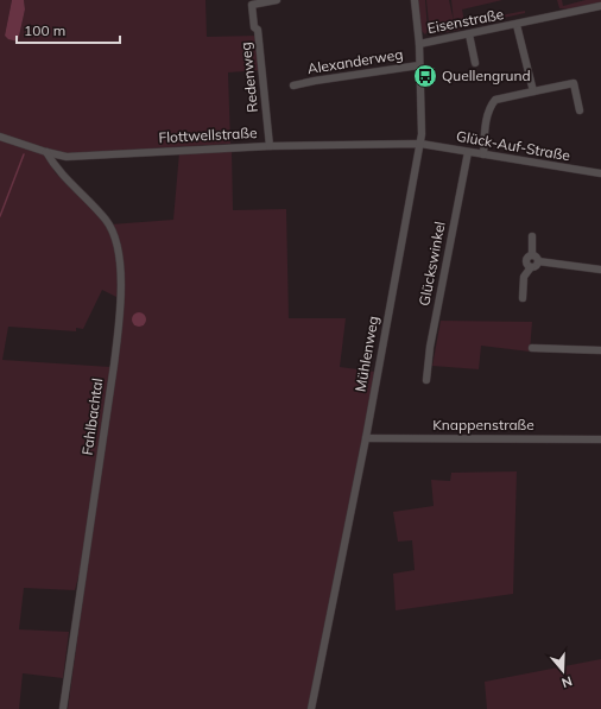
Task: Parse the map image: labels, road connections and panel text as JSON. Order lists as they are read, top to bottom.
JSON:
{
  "streets": {
    "street": [
      "Eisenstraße",
      "Alexanderweg",
      "Redenweg",
      "Flottwellstraße",
      "Glück-Auf-Straße",
      "Glückswinkel",
      "Mühlenweg",
      "Fahlbachtal",
      "Knappenstraße"
    ]
  },
  "crossings": [
    ["Eisenstraße", "Mühlenweg"],
    ["Alexanderweg", "Mühlenweg"],
    ["Redenweg", "Flottwellstraße"],
    ["Flottwellstraße", "Glück-Auf-Straße"],
    ["Flottwellstraße", "Mühlenweg"],
    ["Flottwellstraße", "Fahlbachtal"],
    ["Glück-Auf-Straße", "Glückswinkel"],
    ["Glück-Auf-Straße", "Mühlenweg"],
    ["Mühlenweg", "Knappenstraße"]
  ],
  "places": {
    "bus stop": ["Quellengrund"]
  },
  "scale_bar": "100 m",
  "north": "bottom"
}
